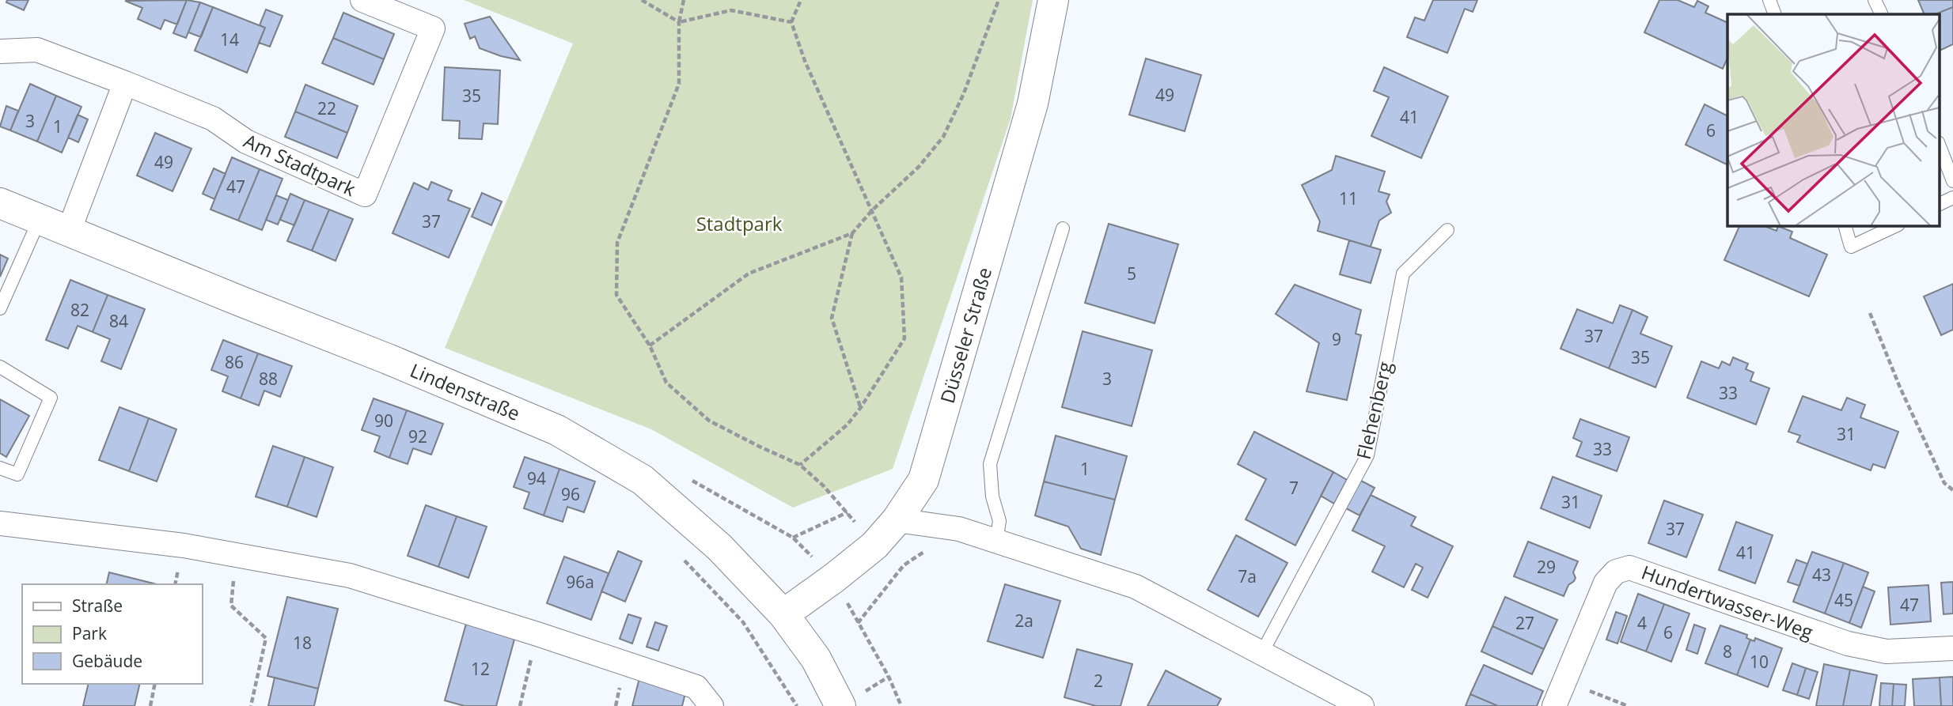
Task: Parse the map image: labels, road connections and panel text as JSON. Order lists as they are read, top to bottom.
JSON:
{
  "streets": {
    "main road": ["Düsseler Straße", "Lindenstraße"],
    "street": ["Am Stadtpark", "Hundertwasser-Weg"],
    "lane": ["Flehenberg"]
  },
  "crossings": [
    ["Düsseler Straße", "Lindenstraße"]
  ],
  "parks": ["Stadtpark"],
  "house_numbers": [
    "14",
    "49",
    "35",
    "22",
    "41",
    "3",
    "1",
    "6",
    "49",
    "47",
    "11",
    "37",
    "5",
    "82",
    "84",
    "37",
    "9",
    "35",
    "86",
    "88",
    "3",
    "33",
    "90",
    "31",
    "92",
    "33",
    "1",
    "94",
    "7",
    "96",
    "31",
    "37",
    "41",
    "29",
    "43",
    "7a",
    "96a",
    "45",
    "47",
    "2a",
    "27",
    "4",
    "6",
    "18",
    "8",
    "10",
    "12",
    "2"
  ],
  "legend": ["Straße", "Park", "Gebäude"]
}
